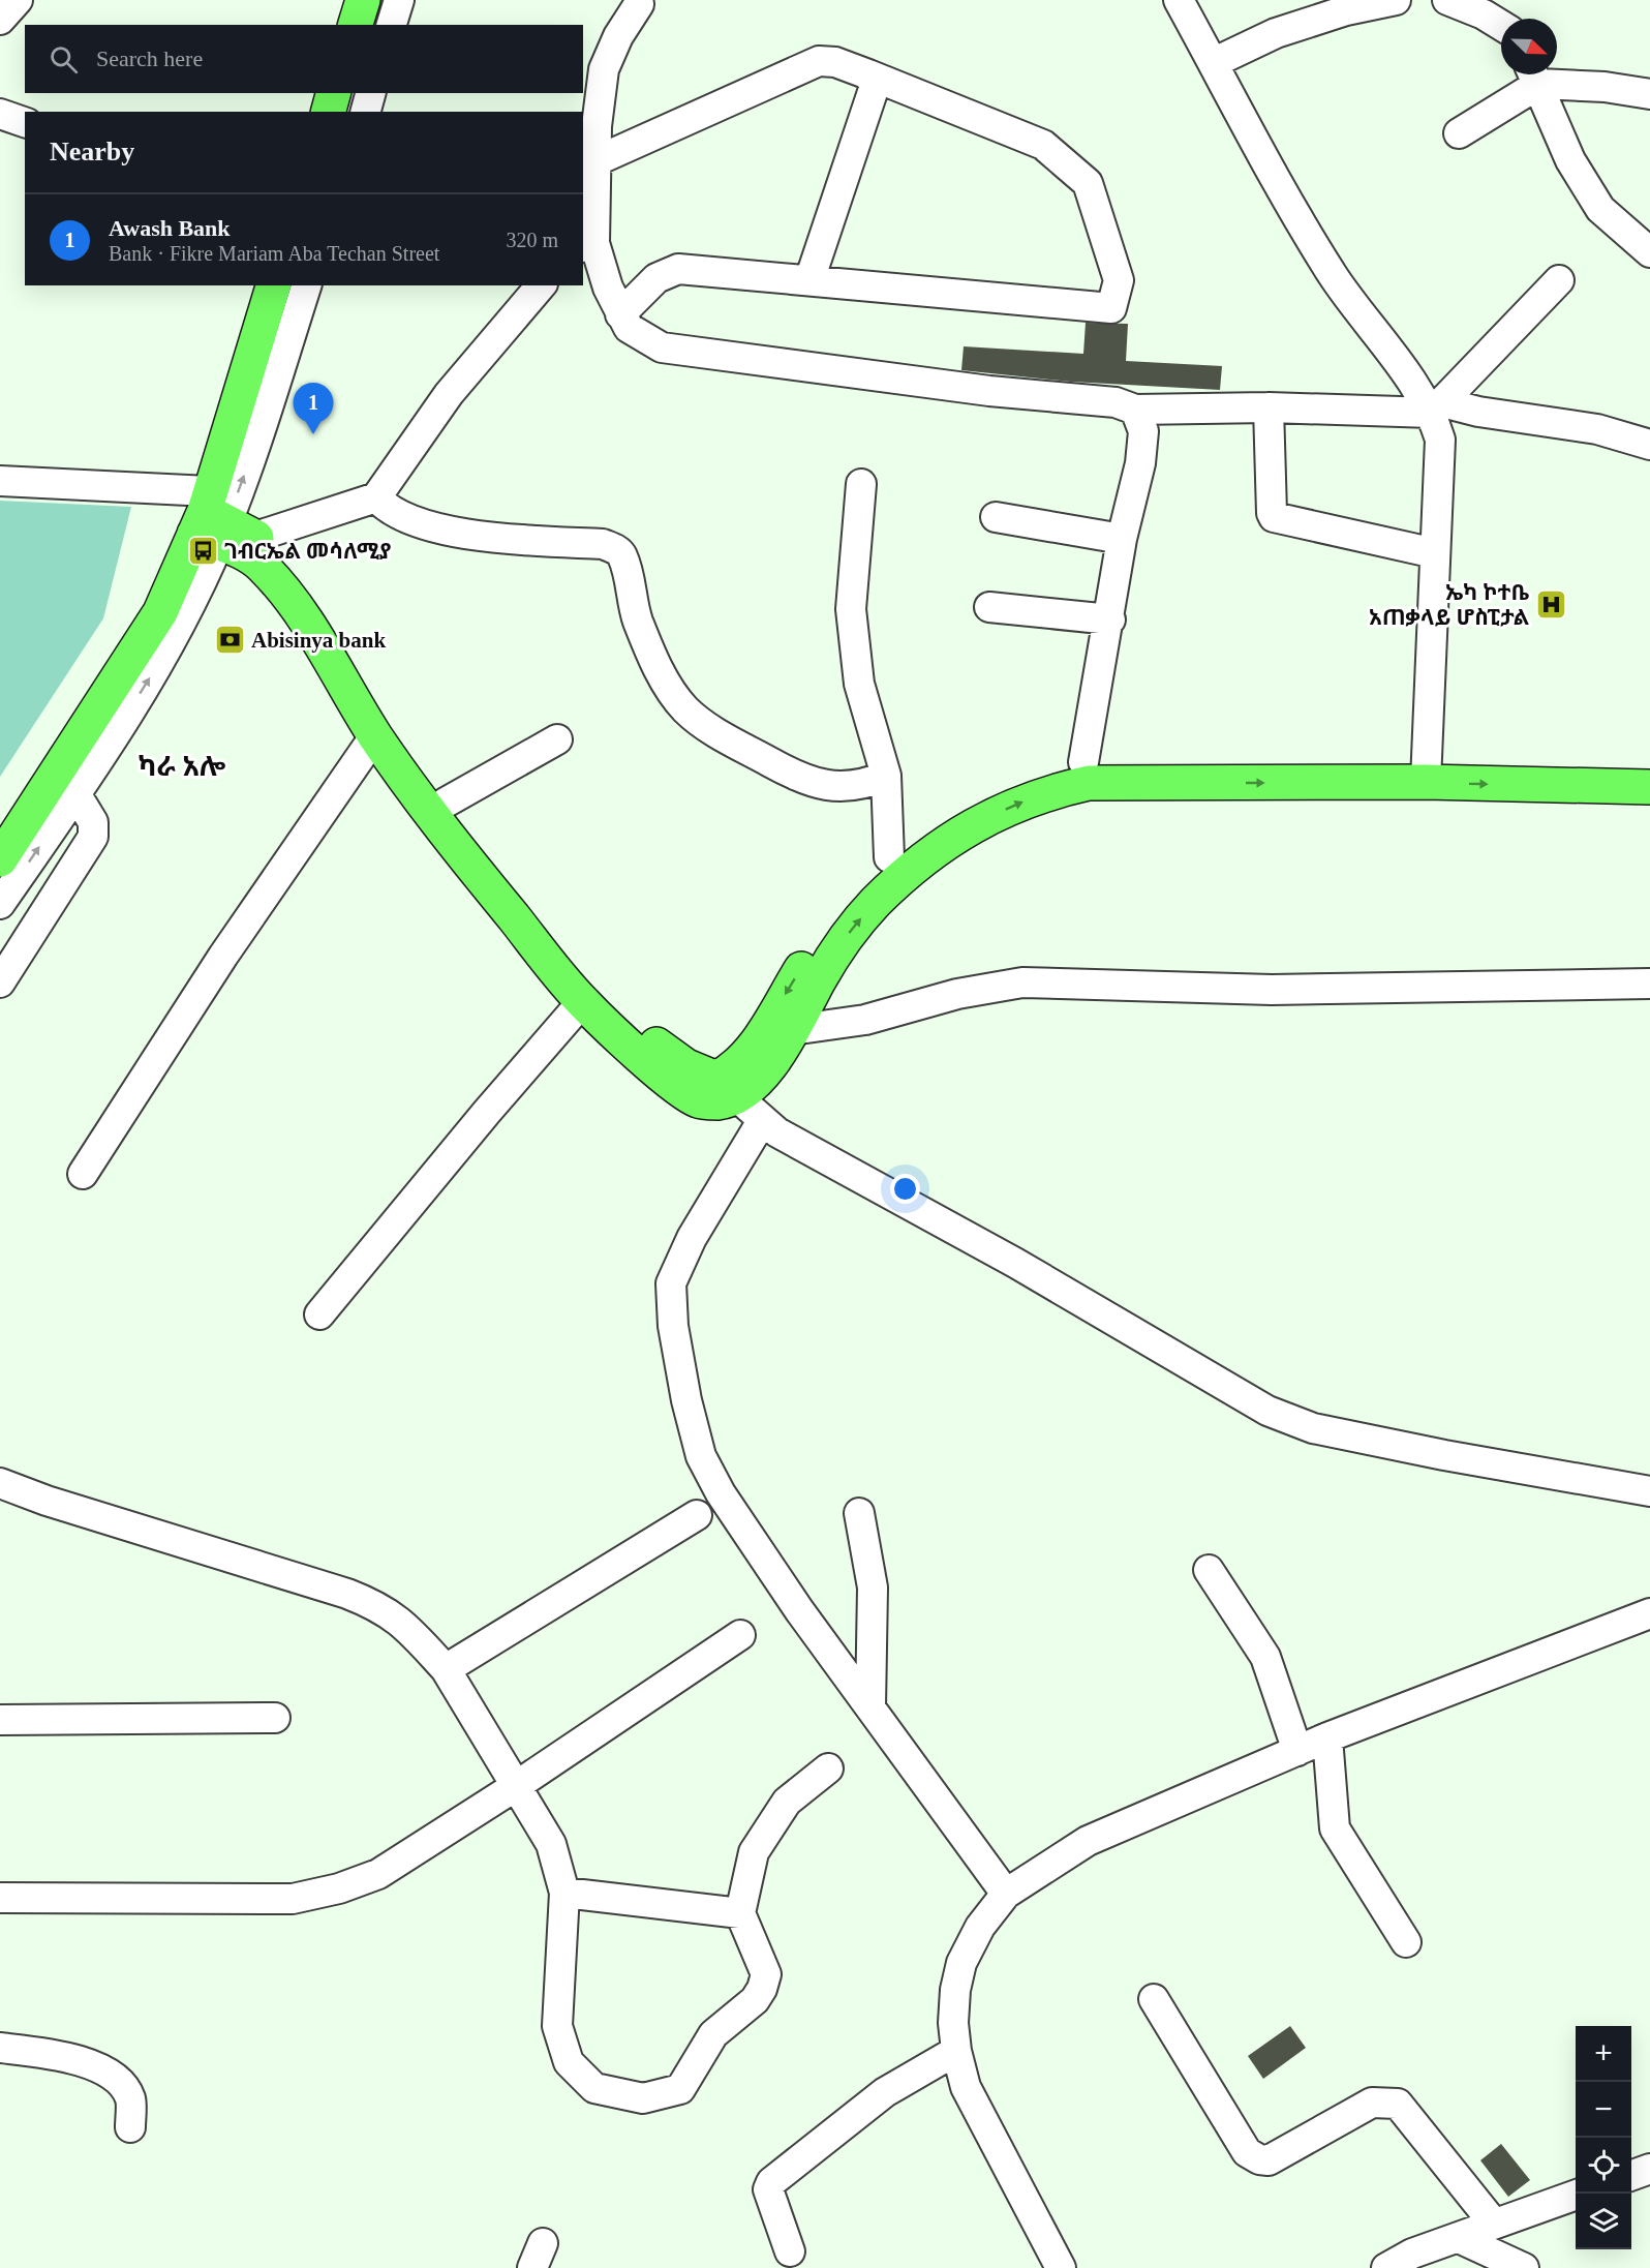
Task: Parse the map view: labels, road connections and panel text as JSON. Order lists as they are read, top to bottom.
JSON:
{
  "districts": ["ካራ አሎ"],
  "places": {
    "bus stop": ["ገብርኤል መሳለሚያ"],
    "hospital": ["ኤካ ኮተቤ አጠቃላይ ሆስፒታል"],
    "bank": ["Abisinya bank"]
  },
  "north": "bottom right",
  "page": {
    "search": "Search here",
    "heading": "Nearby",
    "list": [
      {
        "mark": "1",
        "name": "Awash Bank",
        "note": "Bank · Fikre Mariam Aba Techan Street",
        "value": "320 m"
      }
    ],
    "pins": "1",
    "map_buttons": ["+", "−"]
  }
}
